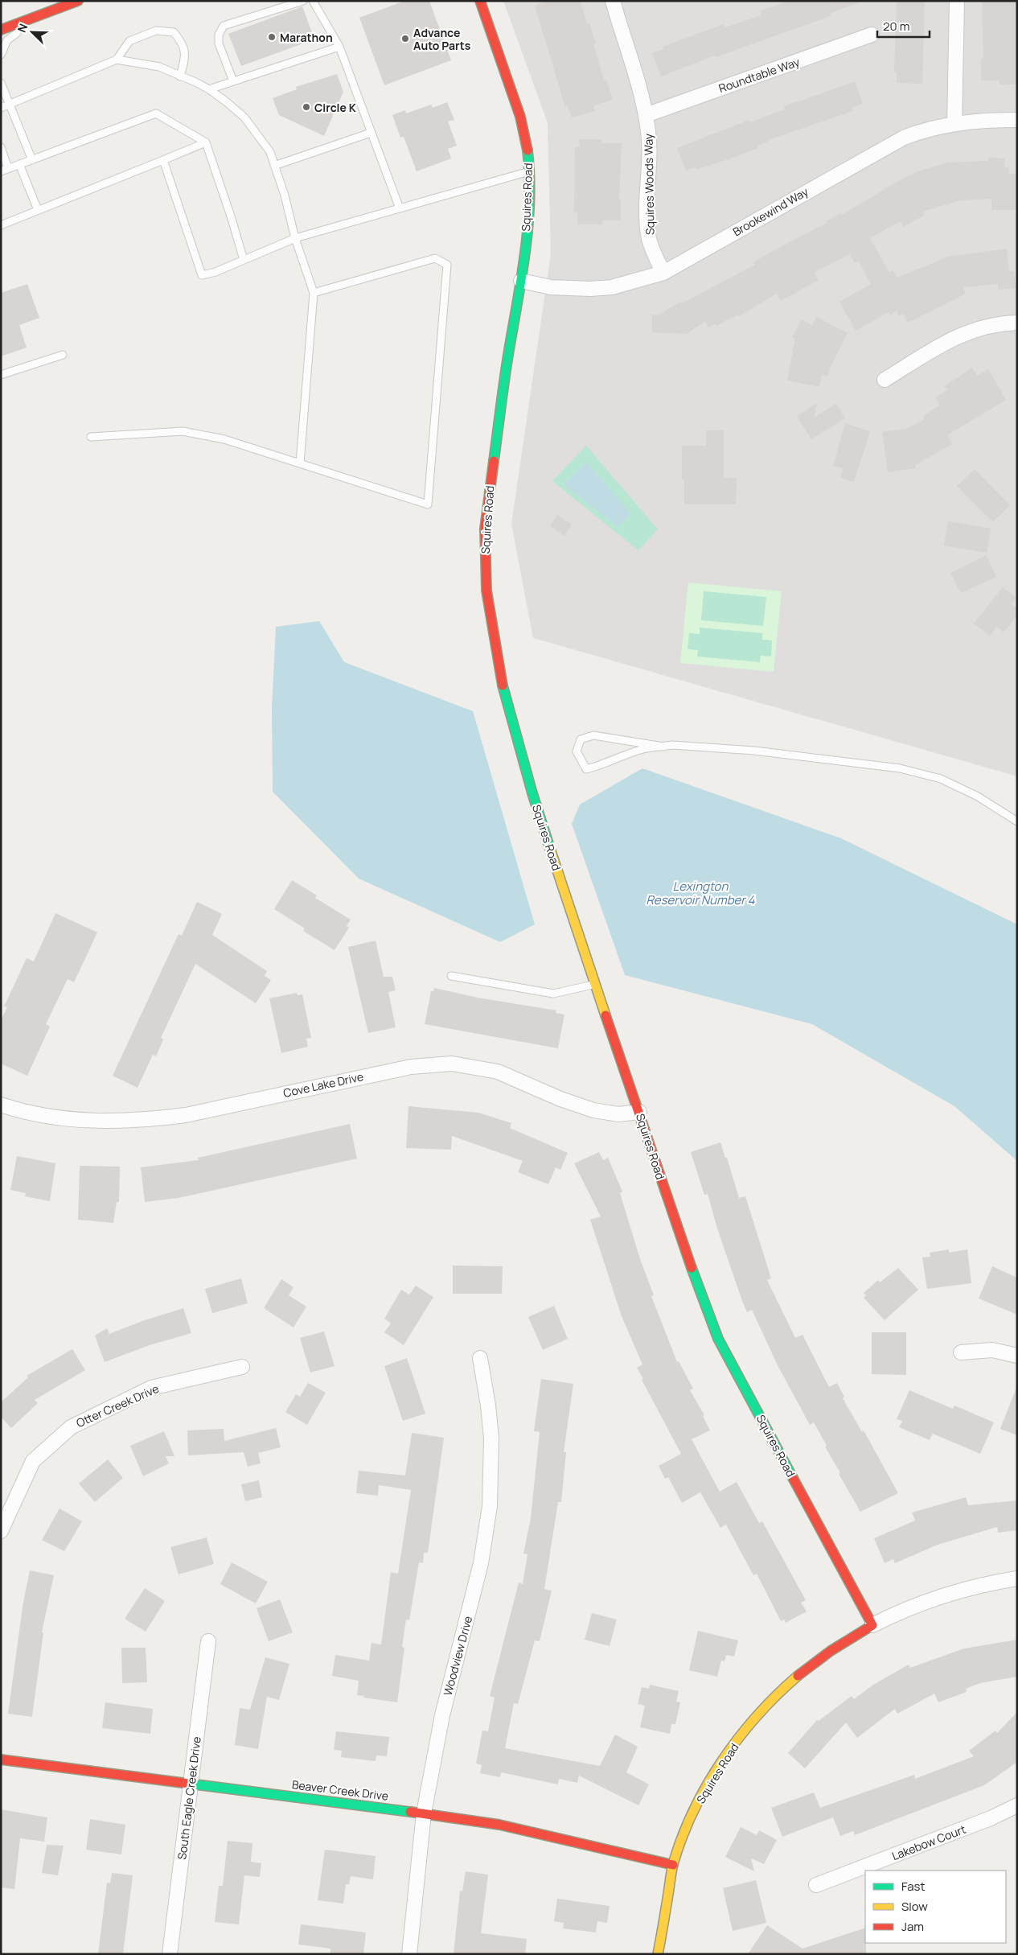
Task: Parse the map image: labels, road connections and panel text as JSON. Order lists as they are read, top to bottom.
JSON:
{
  "streets": {
    "main road": ["Squires Road", "Beaver Creek Drive"],
    "street": [
      "Roundtable Way",
      "Squires Woods Way",
      "Brookewind Way",
      "Cove Lake Drive",
      "Otter Creek Drive",
      "Woodview Drive",
      "South Eagle Creek Drive",
      "Lakebow Court"
    ]
  },
  "crossings": [
    ["Roundtable Way", "Squires Woods Way"],
    ["Squires Woods Way", "Brookewind Way"],
    ["Squires Road", "Brookewind Way"],
    ["Squires Road", "Cove Lake Drive"],
    ["Squires Road", "Beaver Creek Drive"],
    ["Woodview Drive", "Beaver Creek Drive"],
    ["Beaver Creek Drive", "South Eagle Creek Drive"]
  ],
  "water": ["Lexington Reservoir Number 4"],
  "places": ["Marathon", "Advance Auto Parts", "Circle K"],
  "legend": ["Fast", "Slow", "Jam"],
  "scale_bar": "20 m",
  "north": "top left"
}
